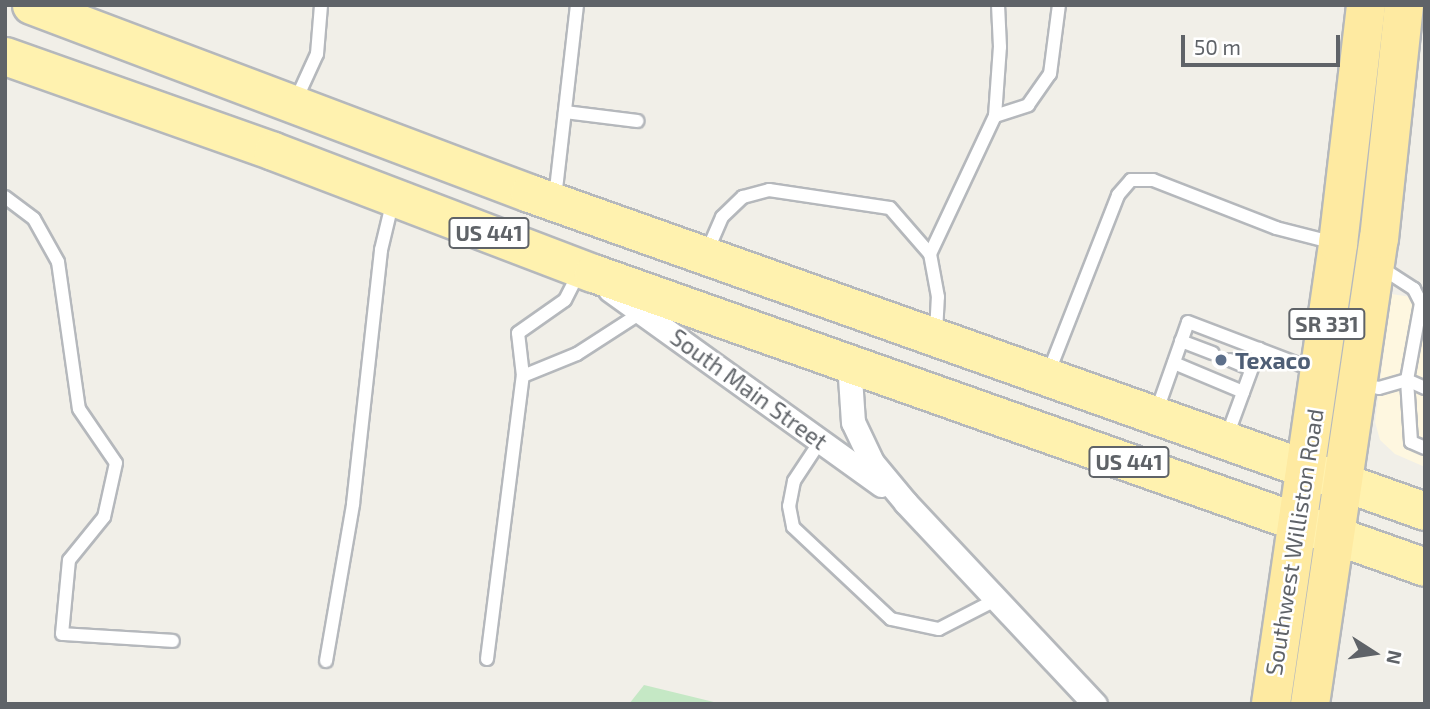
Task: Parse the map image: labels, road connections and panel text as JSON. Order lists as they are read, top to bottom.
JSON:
{
  "streets": {
    "highway": ["SR 331", "Southwest Williston Road"],
    "main road": ["US 441"],
    "street": ["South Main Street"]
  },
  "crossings": [
    ["US 441", "South Main Street"],
    ["US 441", "Southwest Williston Road"]
  ],
  "places": ["Texaco"],
  "scale_bar": "50 m",
  "north": "right"
}
